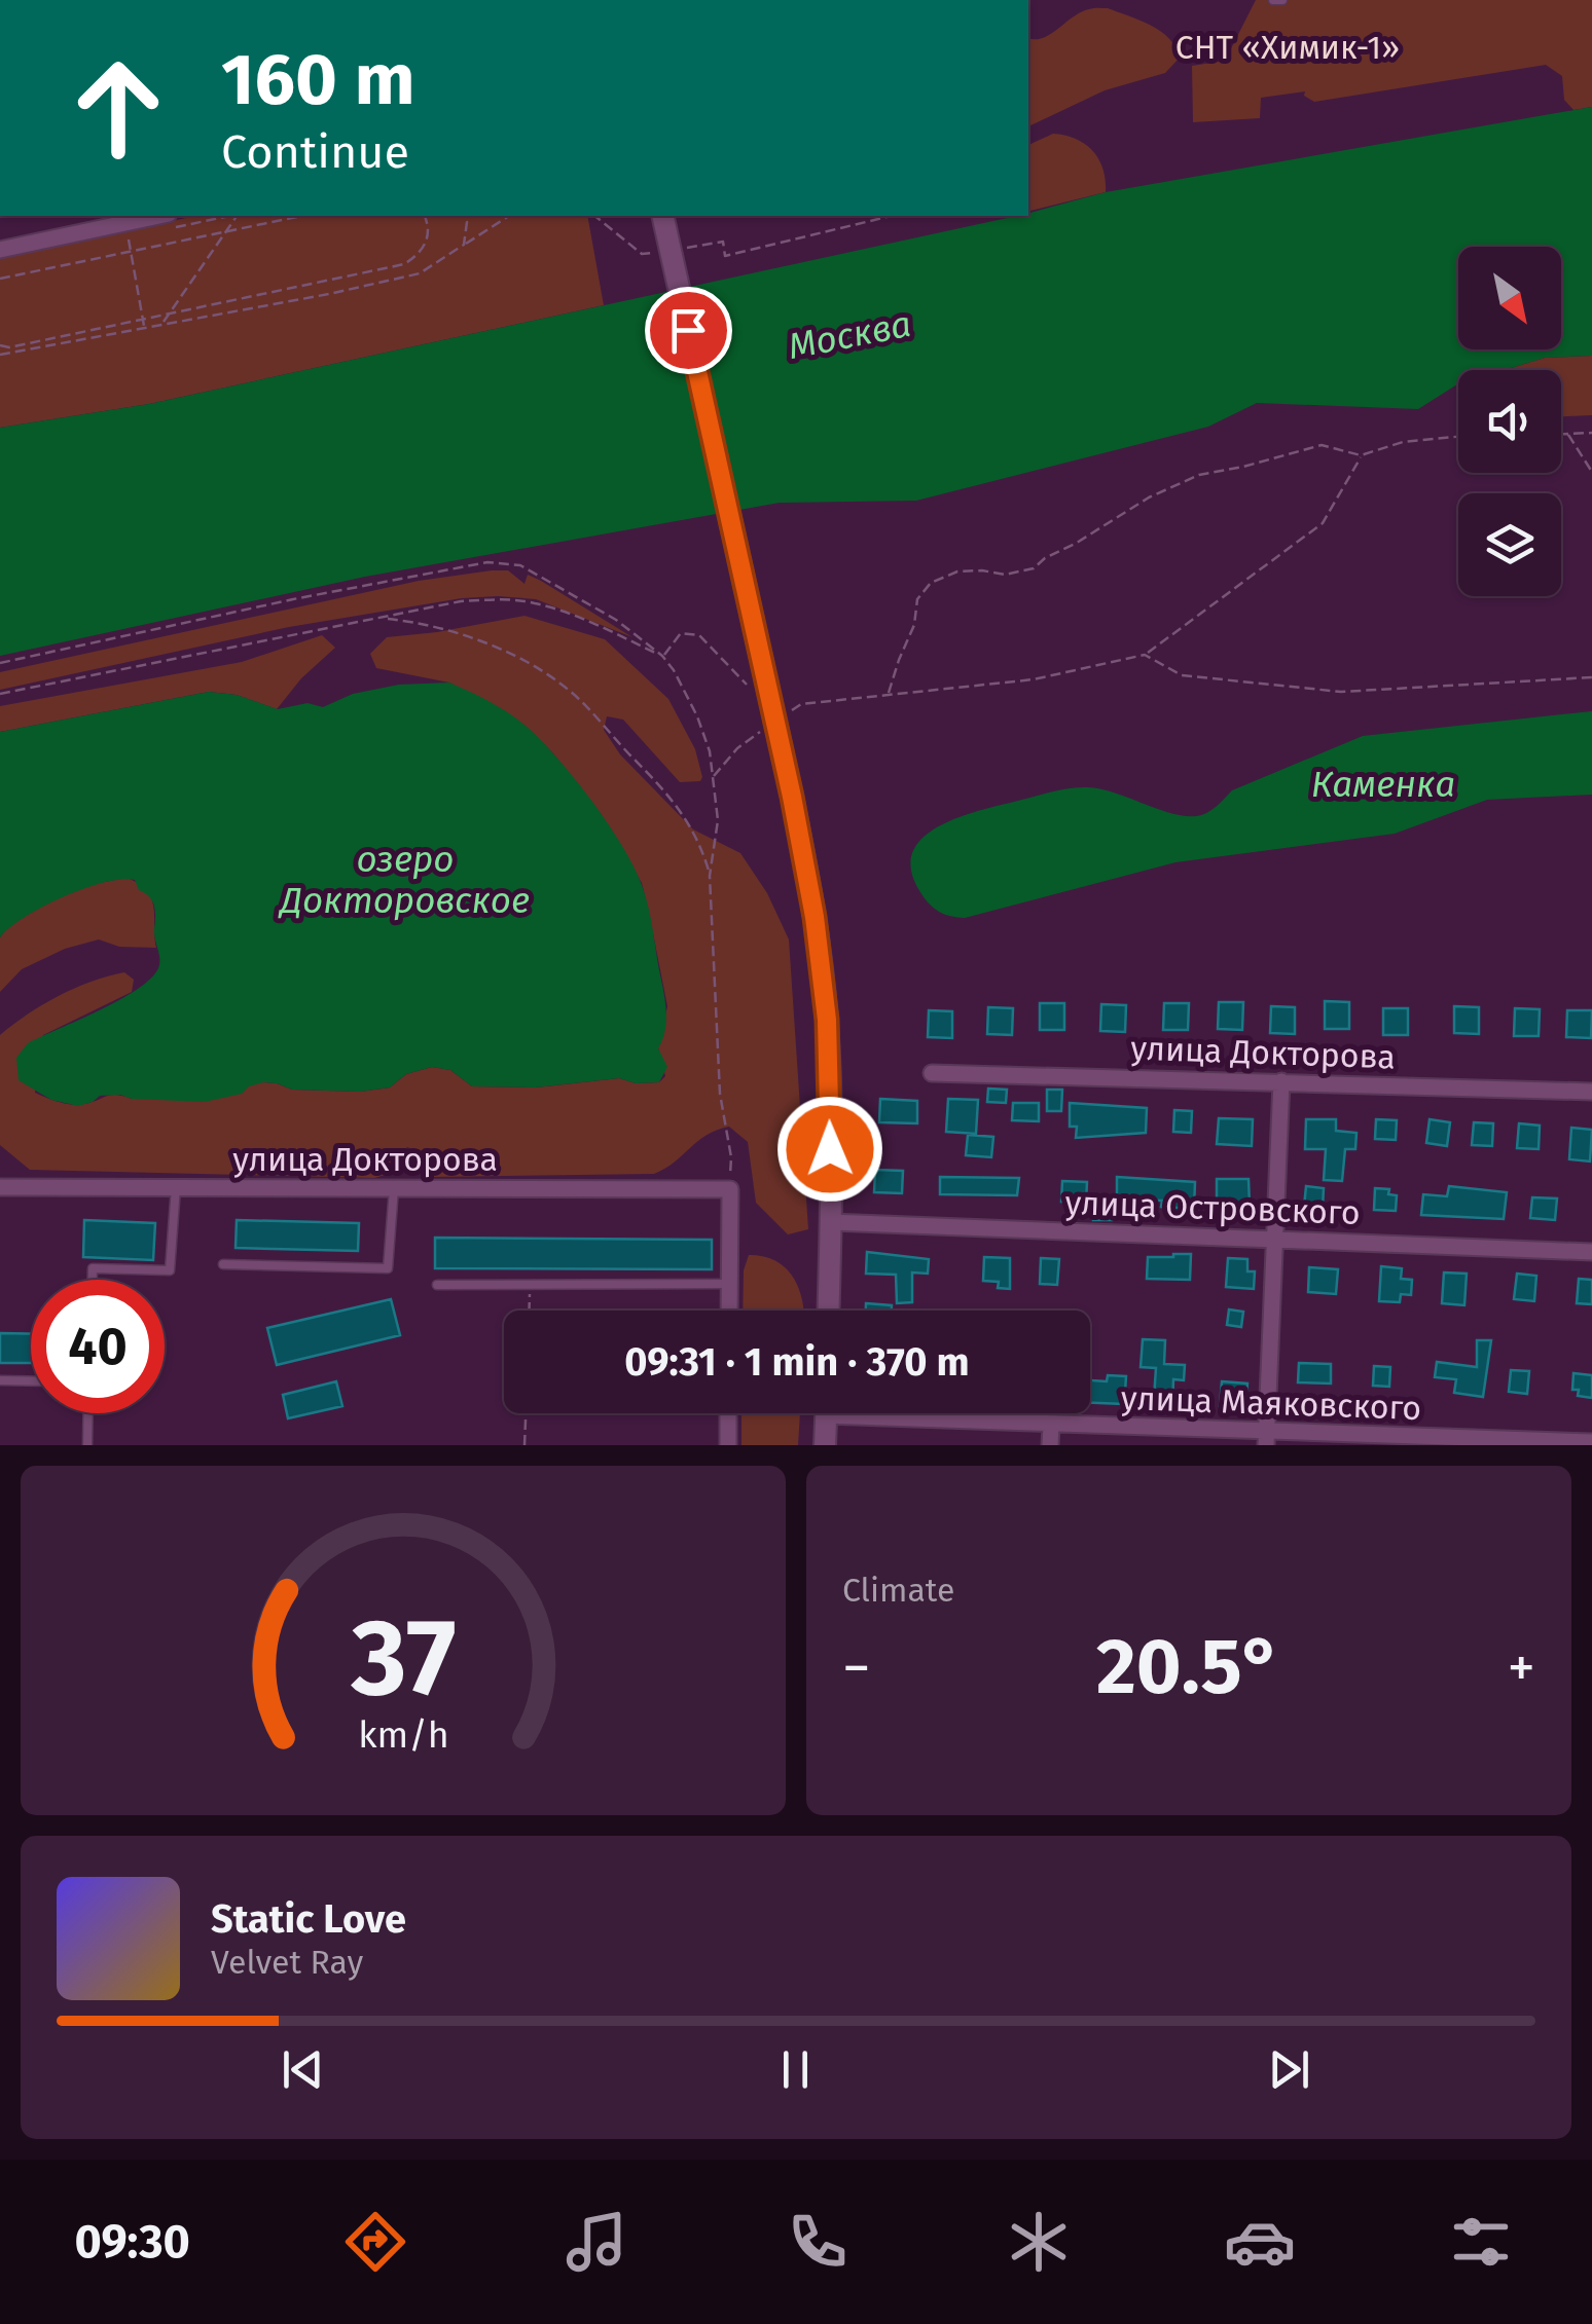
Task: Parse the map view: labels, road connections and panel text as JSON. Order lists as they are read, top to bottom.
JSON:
{
  "streets": {
    "street": ["улица Докторова", "улица Островского", "улица Маяковского"]
  },
  "water": ["Москва", "Каменка", "озеро Докторовское"],
  "parks": ["СНТ «Химик-1»"],
  "north": "bottom right",
  "page": {
    "turn": ["160 m", "Continue"],
    "limit": "40",
    "trip": "09:31 · 1 min · 370 m",
    "tile": "Climate",
    "heat": ["−", "20.5°", "+"],
    "song": ["Static Love", "Velvet Ray"],
    "tabs": "09:30",
    "gauge": ["37", "km/h"]
  }
}
